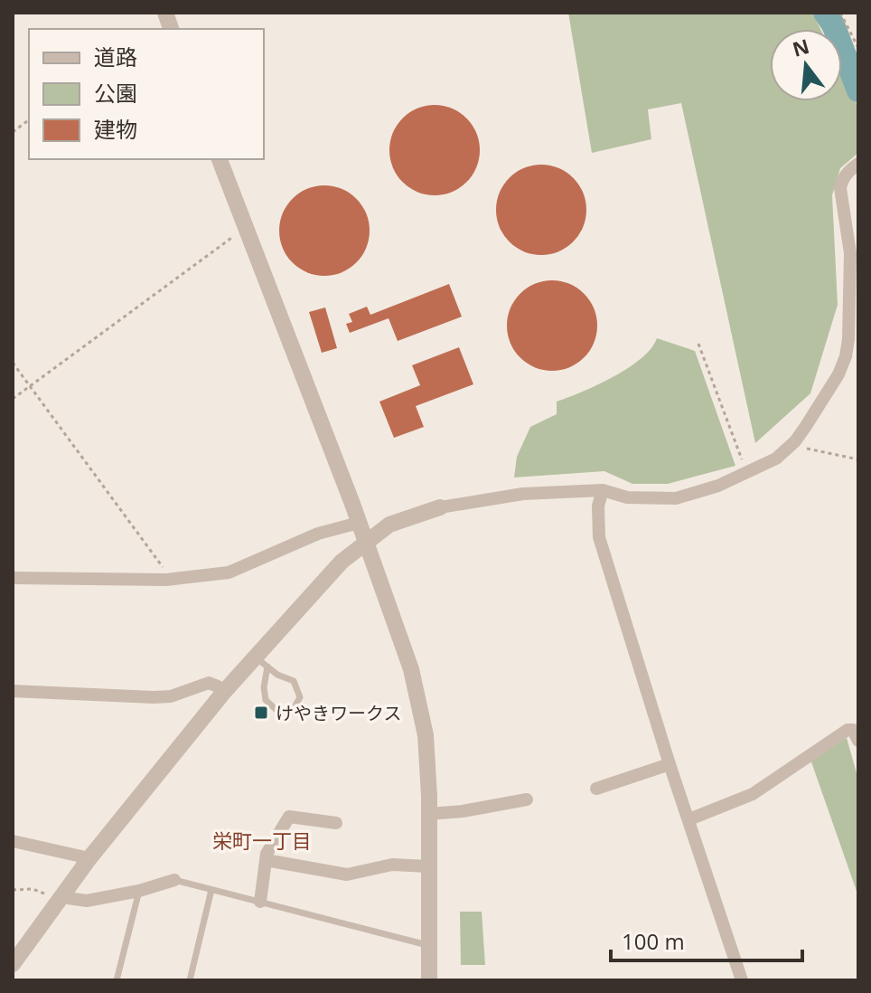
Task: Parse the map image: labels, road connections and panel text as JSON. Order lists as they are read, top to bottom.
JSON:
{
  "districts": ["栄町一丁目"],
  "places": {
    "transit": ["けやきワークス"]
  },
  "legend": ["道路", "公園", "建物"],
  "scale_bar": "100 m",
  "north": "top"
}
